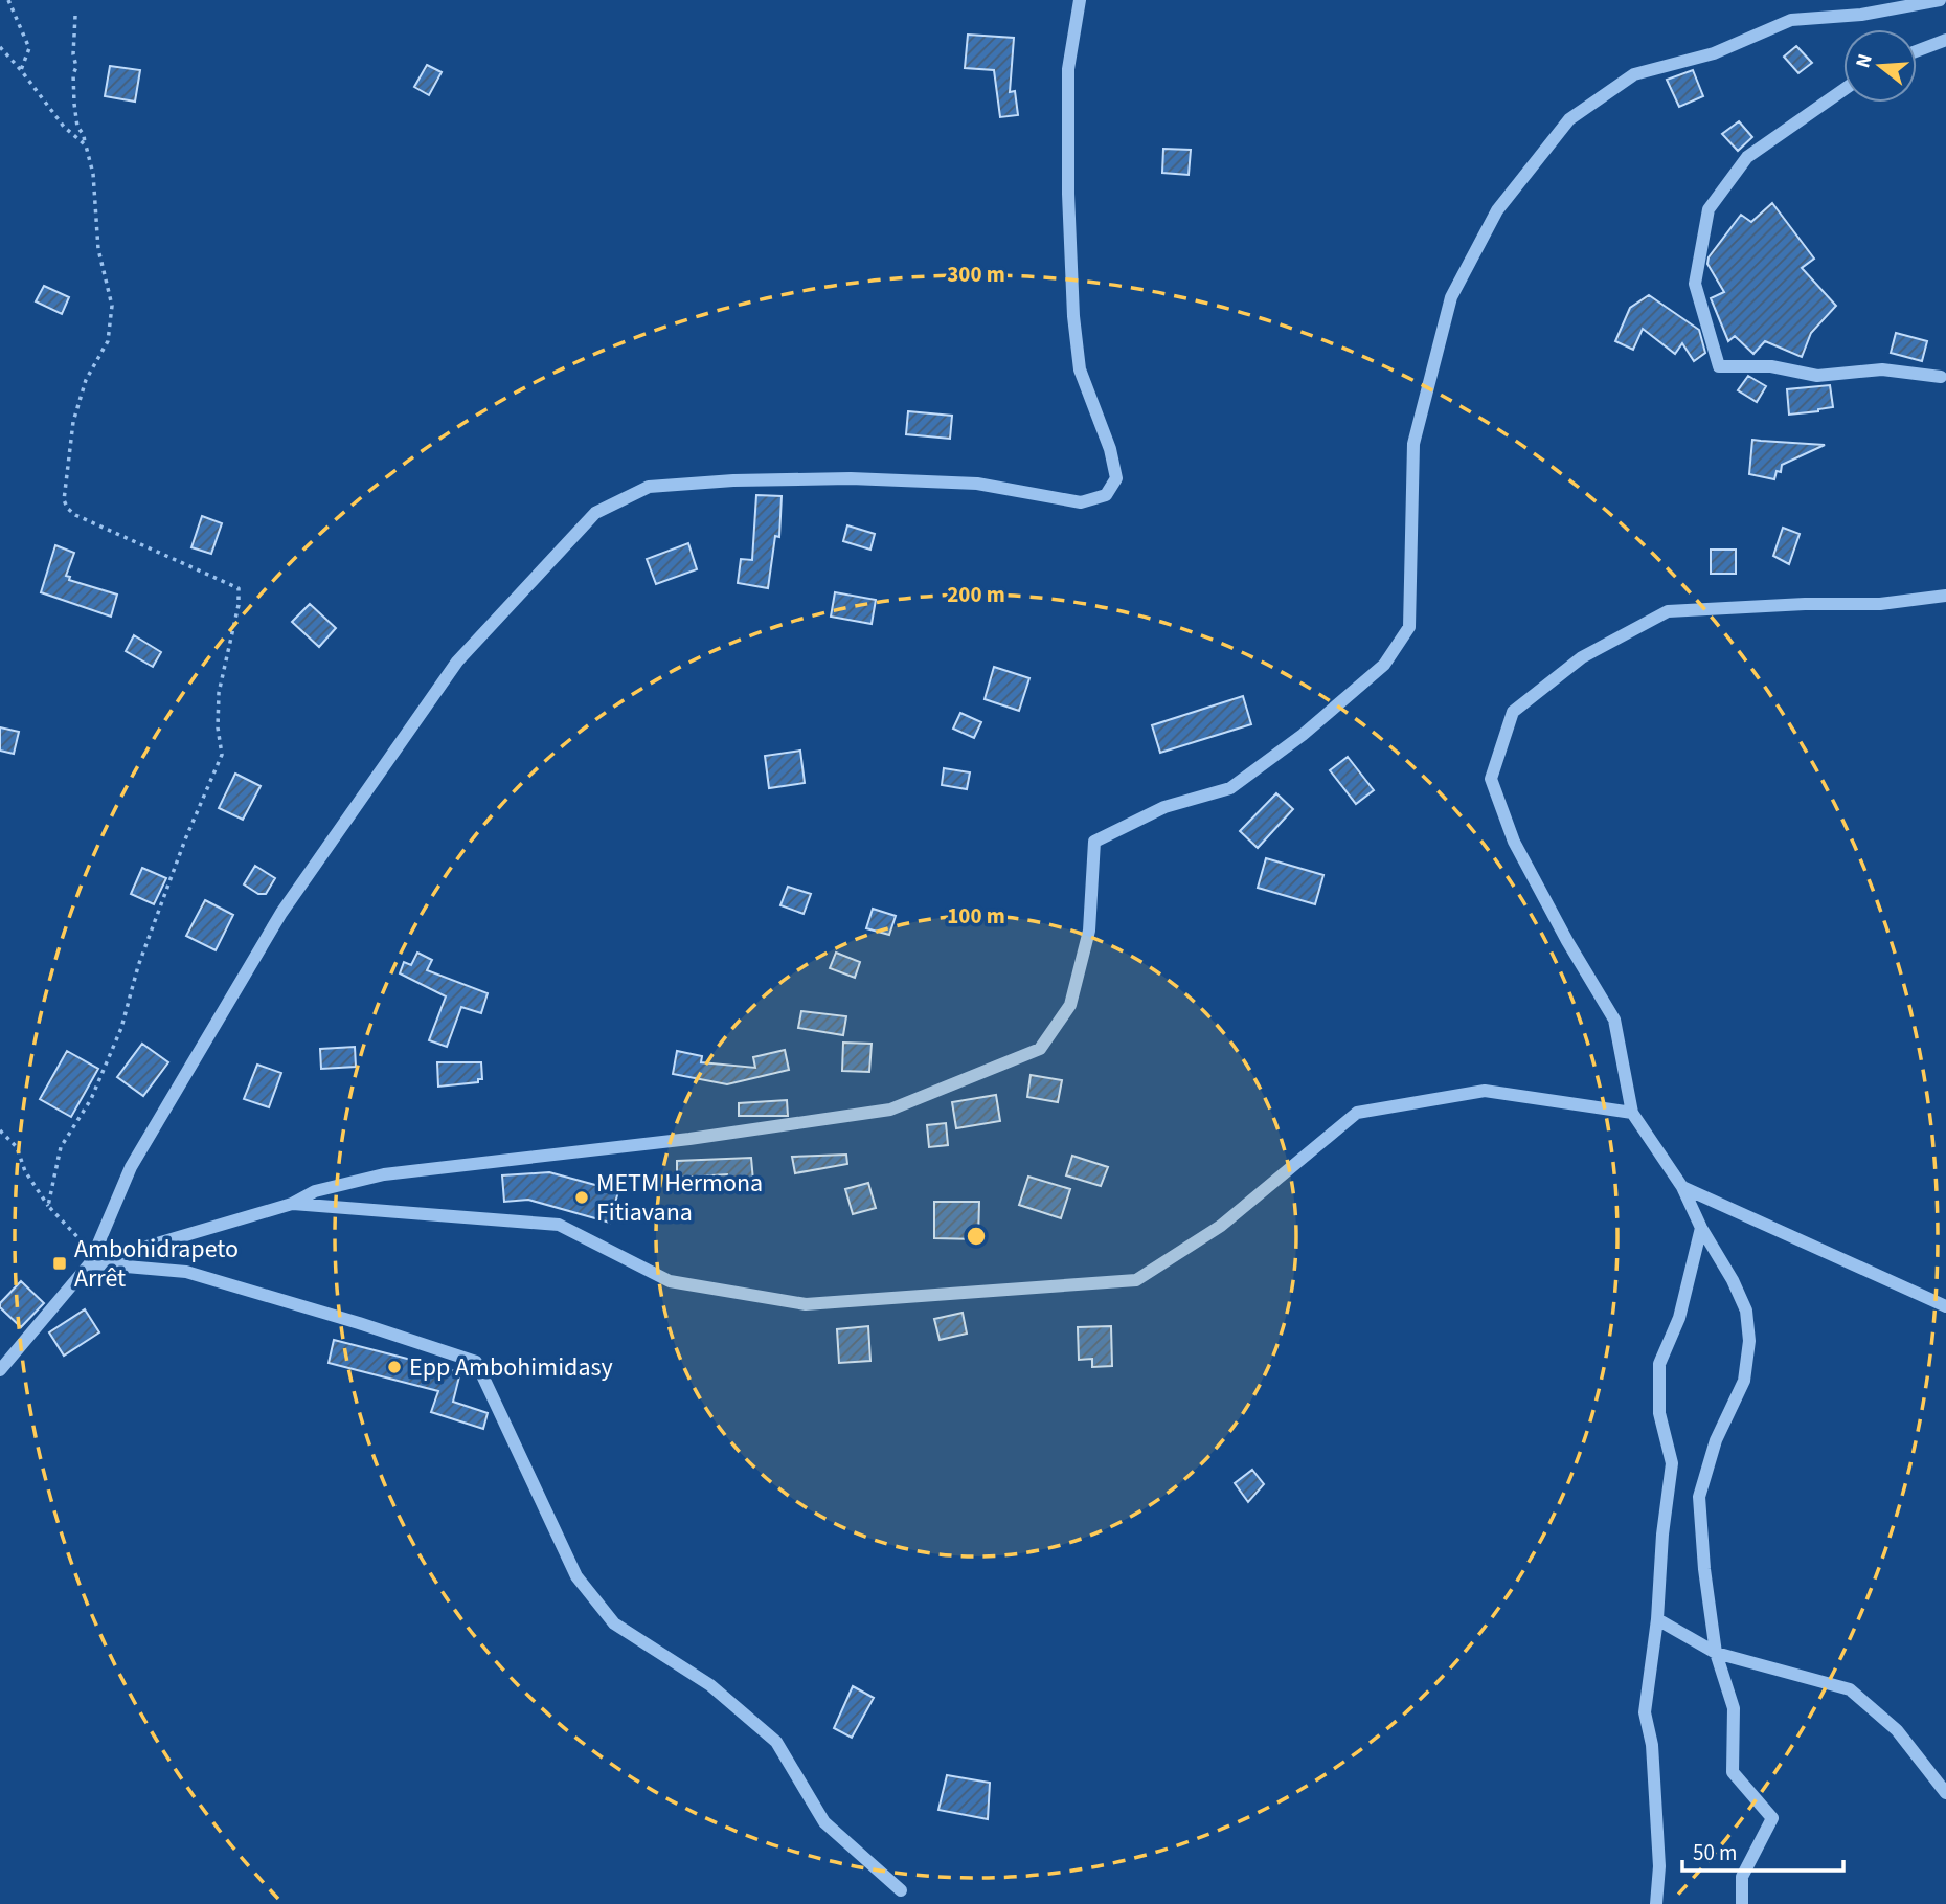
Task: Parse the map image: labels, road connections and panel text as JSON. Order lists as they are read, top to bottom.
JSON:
{
  "places": {
    "other": ["METM Hermona Fitiavana", "Epp Ambohimidasy"],
    "transit": ["Ambohidrapeto Arrêt"]
  },
  "scale_bar": "50 m",
  "north": "left",
  "rings": ["300 m", "200 m", "100 m"]
}
